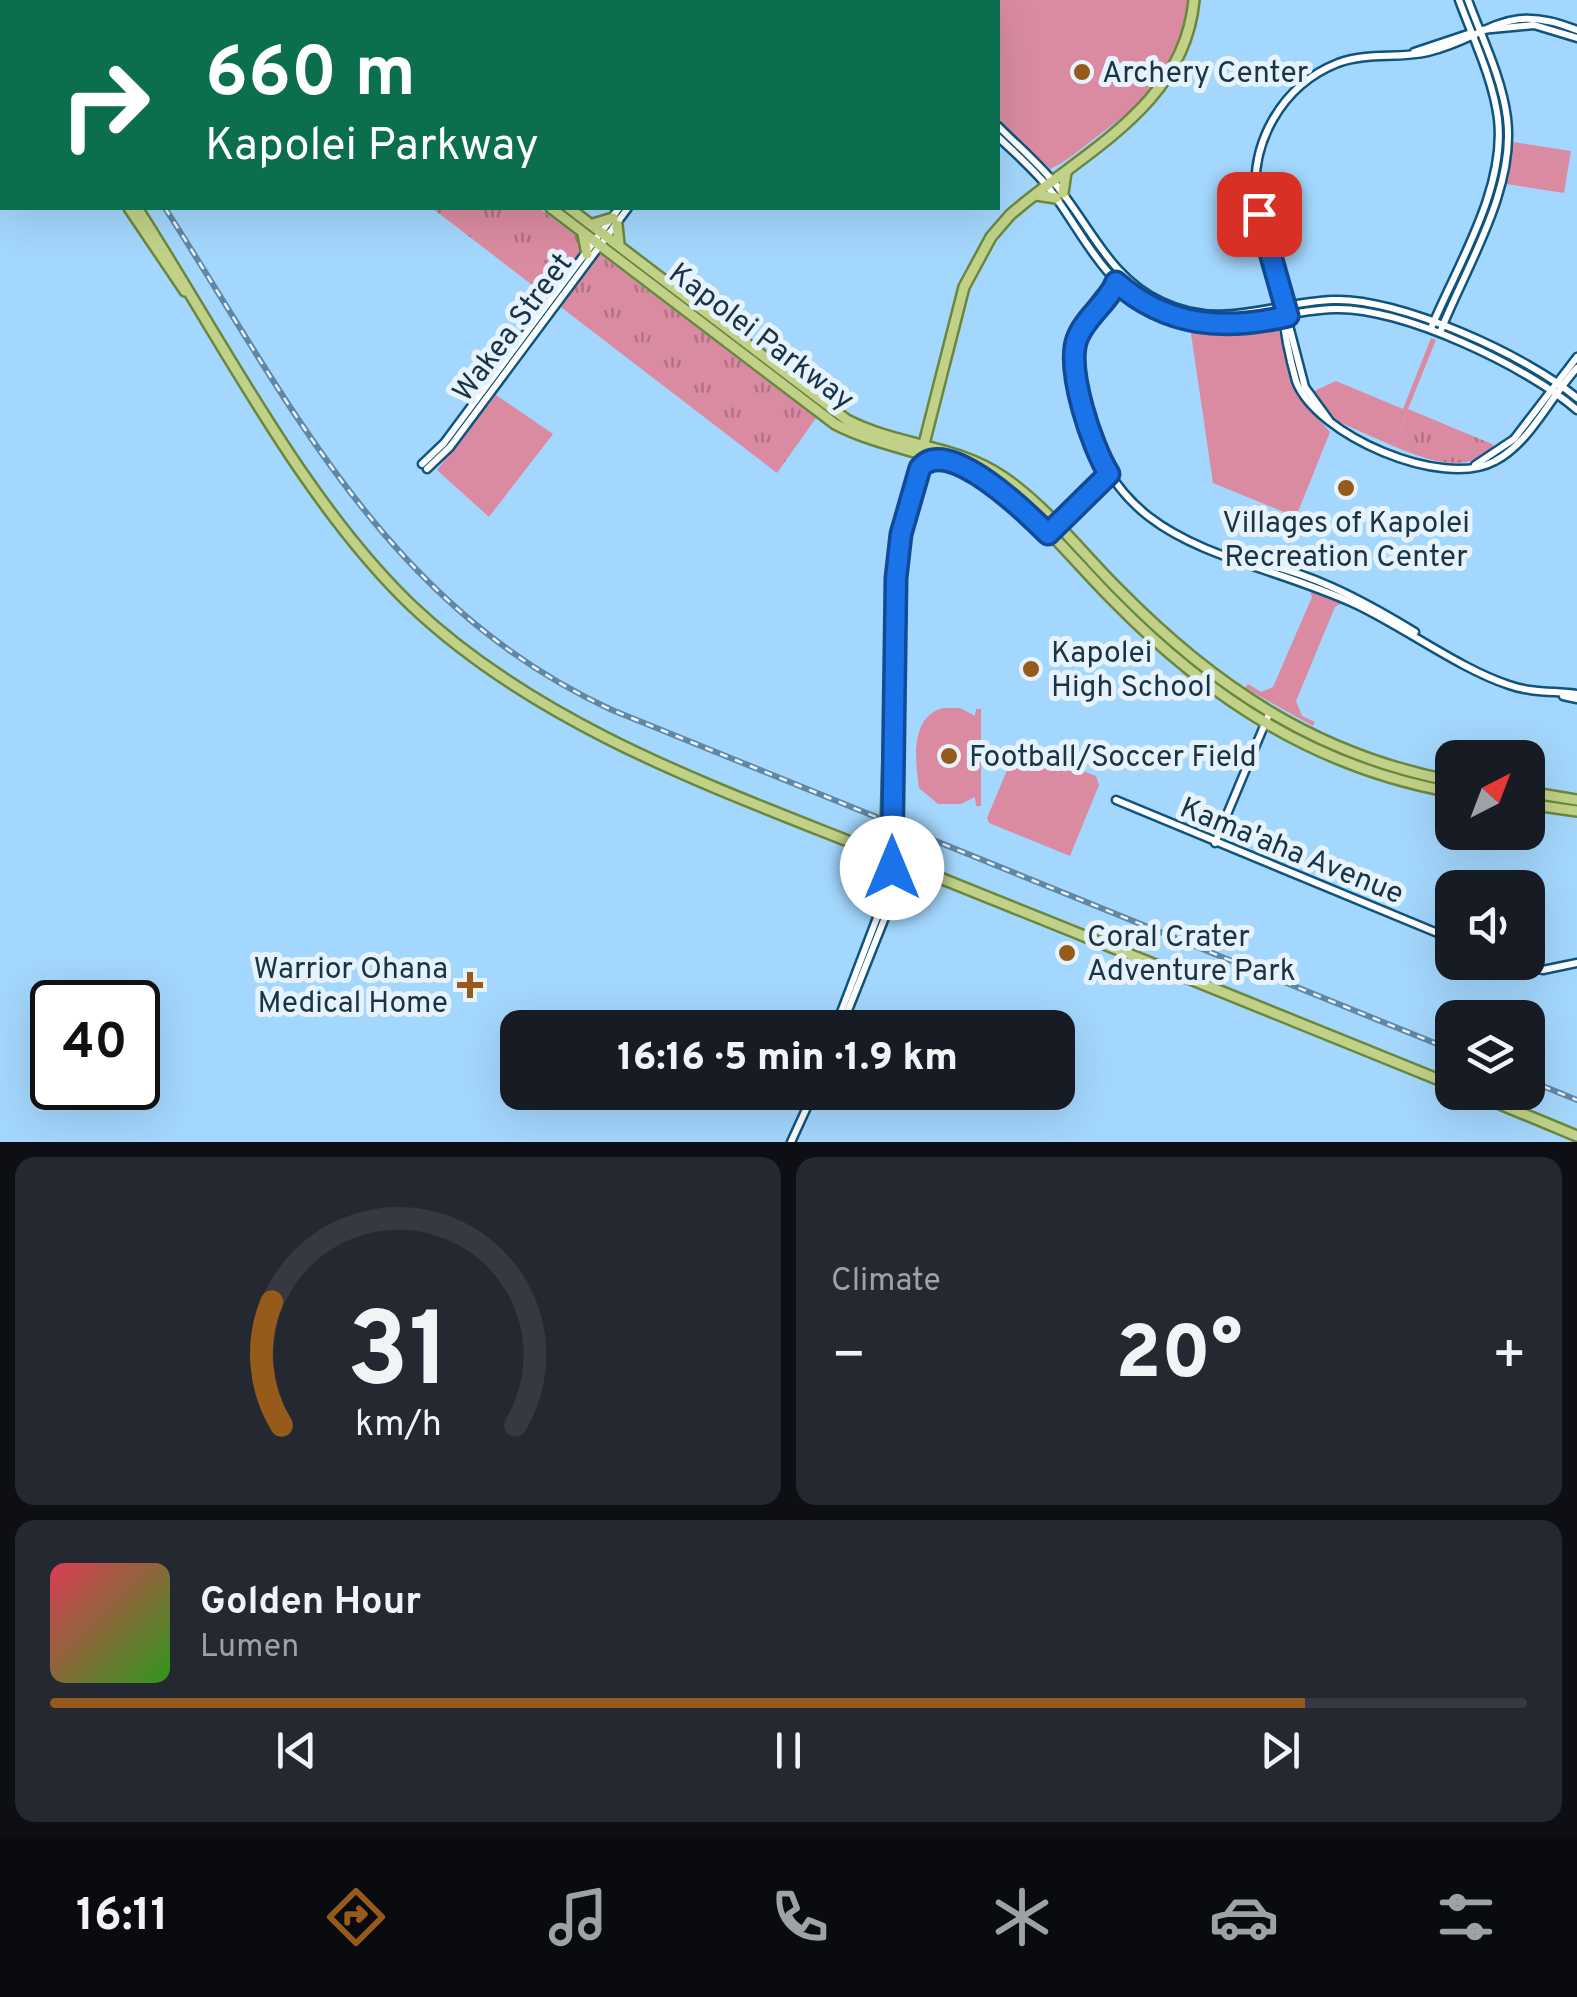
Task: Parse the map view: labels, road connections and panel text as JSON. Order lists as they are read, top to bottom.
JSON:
{
  "streets": {
    "main road": ["Kapolei Parkway"],
    "street": ["Wakea Street", "Kama'aha Avenue"]
  },
  "crossings": [
    ["Wakea Street", "Kapolei Parkway"]
  ],
  "places": {
    "other": [
      "Archery Center",
      "Villages of Kapolei Recreation Center",
      "Kapolei High School",
      "Football/Soccer Field",
      "Coral Crater Adventure Park"
    ],
    "health": ["Warrior Ohana Medical Home"]
  },
  "north": "top right",
  "page": {
    "turn": ["660 m", "Kapolei Parkway"],
    "limit": "40",
    "trip": "16:16 · 5 min · 1.9 km",
    "tile": "Climate",
    "heat": ["−", "20°", "+"],
    "song": ["Golden Hour", "Lumen"],
    "tabs": "16:11",
    "gauge": ["31", "km/h"]
  }
}
